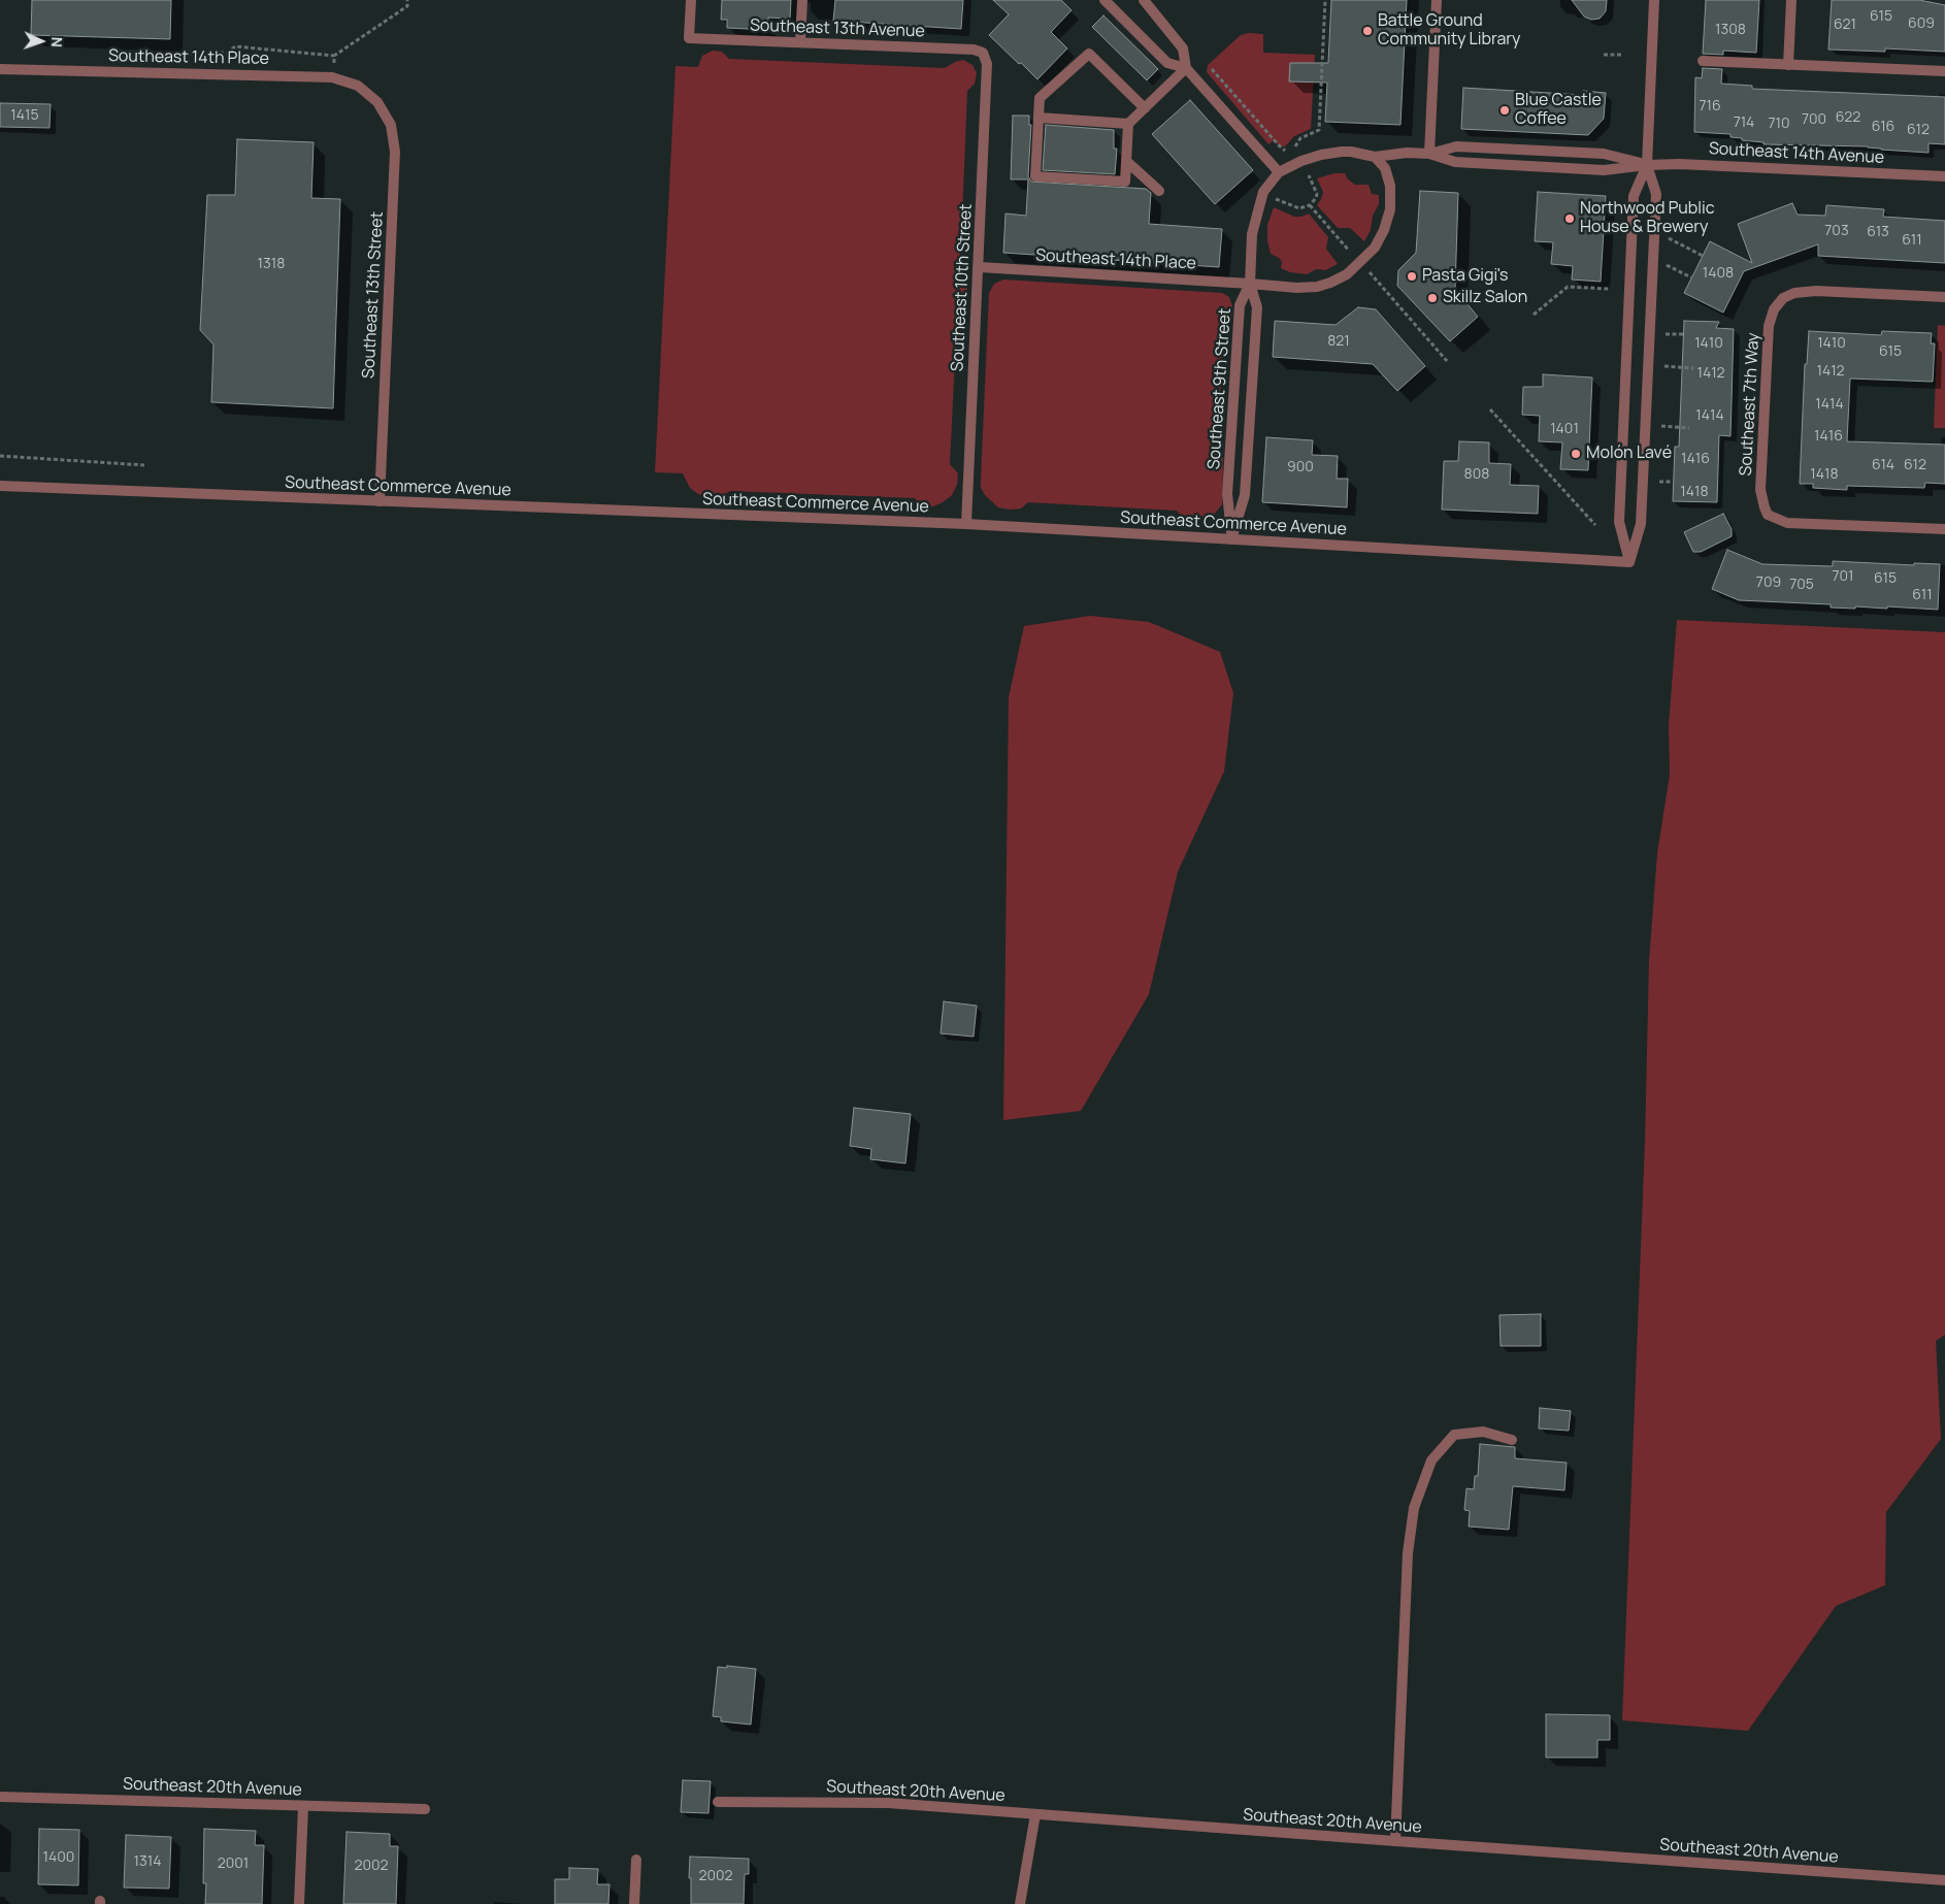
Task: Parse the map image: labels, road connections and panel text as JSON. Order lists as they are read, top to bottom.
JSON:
{
  "streets": {
    "street": [
      "Southeast 13th Avenue",
      "Southeast 14th Place",
      "Southeast 14th Avenue",
      "Southeast 10th Street",
      "Southeast 13th Street",
      "Southeast 9th Street",
      "Southeast 7th Way",
      "Southeast Commerce Avenue",
      "Southeast 20th Avenue"
    ]
  },
  "crossings": [
    ["Southeast 13th Avenue", "Southeast 10th Street"],
    ["Southeast 14th Place", "Southeast 14th Avenue"],
    ["Southeast 14th Place", "Southeast 10th Street"],
    ["Southeast 14th Place", "Southeast 13th Street"],
    ["Southeast 14th Place", "Southeast 9th Street"],
    ["Southeast 14th Avenue", "Southeast 9th Street"],
    ["Southeast 10th Street", "Southeast Commerce Avenue"],
    ["Southeast 13th Street", "Southeast Commerce Avenue"],
    ["Southeast 9th Street", "Southeast Commerce Avenue"]
  ],
  "places": [
    "Battle Ground Community Library",
    "Blue Castle Coffee",
    "Northwood Public House & Brewery",
    "Pasta Gigi's",
    "Skillz Salon",
    "Molón Lavé"
  ],
  "house_numbers": [
    "615",
    "609",
    "621",
    "1308",
    "716",
    "1415",
    "622",
    "700",
    "714",
    "710",
    "616",
    "612",
    "703",
    "613",
    "611",
    "1318",
    "1408",
    "821",
    "1410",
    "1410",
    "615",
    "1412",
    "1412",
    "1414",
    "1414",
    "1401",
    "1416",
    "1416",
    "614",
    "612",
    "900",
    "808",
    "1418",
    "1418",
    "701",
    "615",
    "709",
    "705",
    "611",
    "1400",
    "1314",
    "2001",
    "2002",
    "2002"
  ],
  "north": "right"
}
